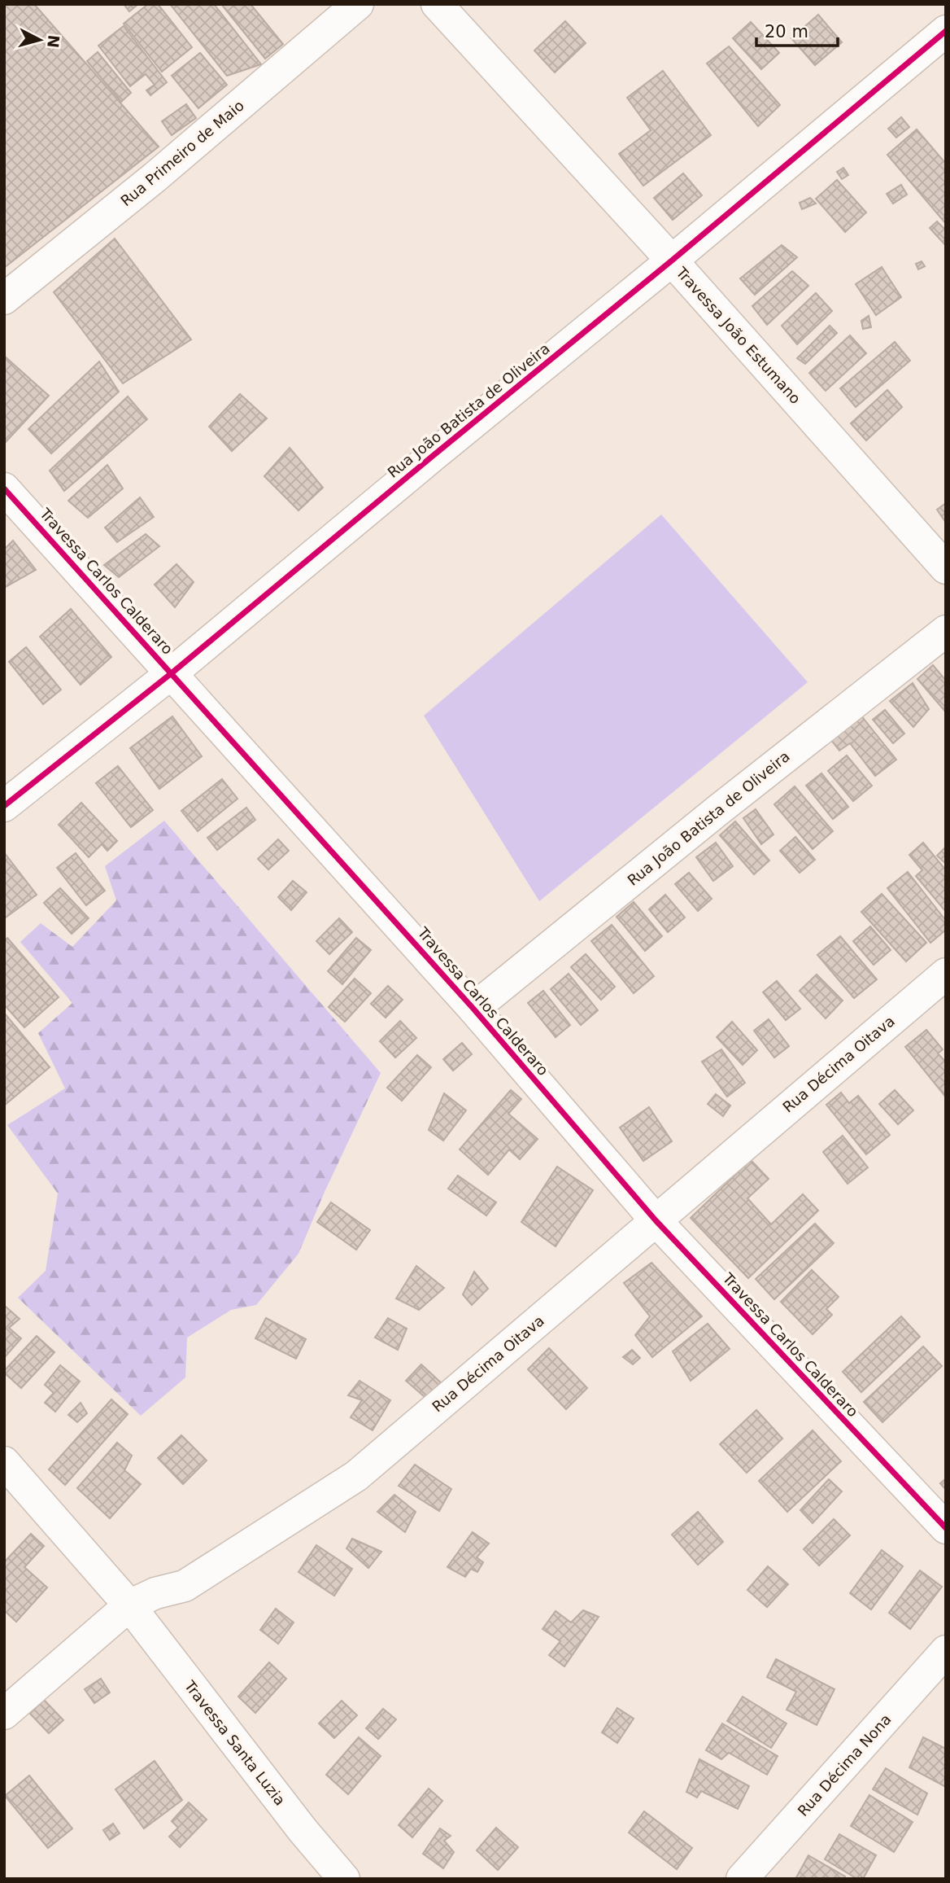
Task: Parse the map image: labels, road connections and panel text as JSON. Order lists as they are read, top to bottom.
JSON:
{
  "streets": {
    "street": [
      "Rua Primeiro de Maio",
      "Travessa João Estumano",
      "Rua João Batista de Oliveira",
      "Travessa Carlos Calderaro",
      "Rua Décima Oitava",
      "Travessa Santa Luzia",
      "Rua Décima Nona"
    ]
  },
  "crossings": [
    ["Travessa João Estumano", "Rua João Batista de Oliveira"],
    ["Rua João Batista de Oliveira", "Travessa Carlos Calderaro"],
    ["Travessa Carlos Calderaro", "Rua Décima Oitava"],
    ["Rua Décima Oitava", "Travessa Santa Luzia"]
  ],
  "scale_bar": "20 m",
  "north": "right"
}
